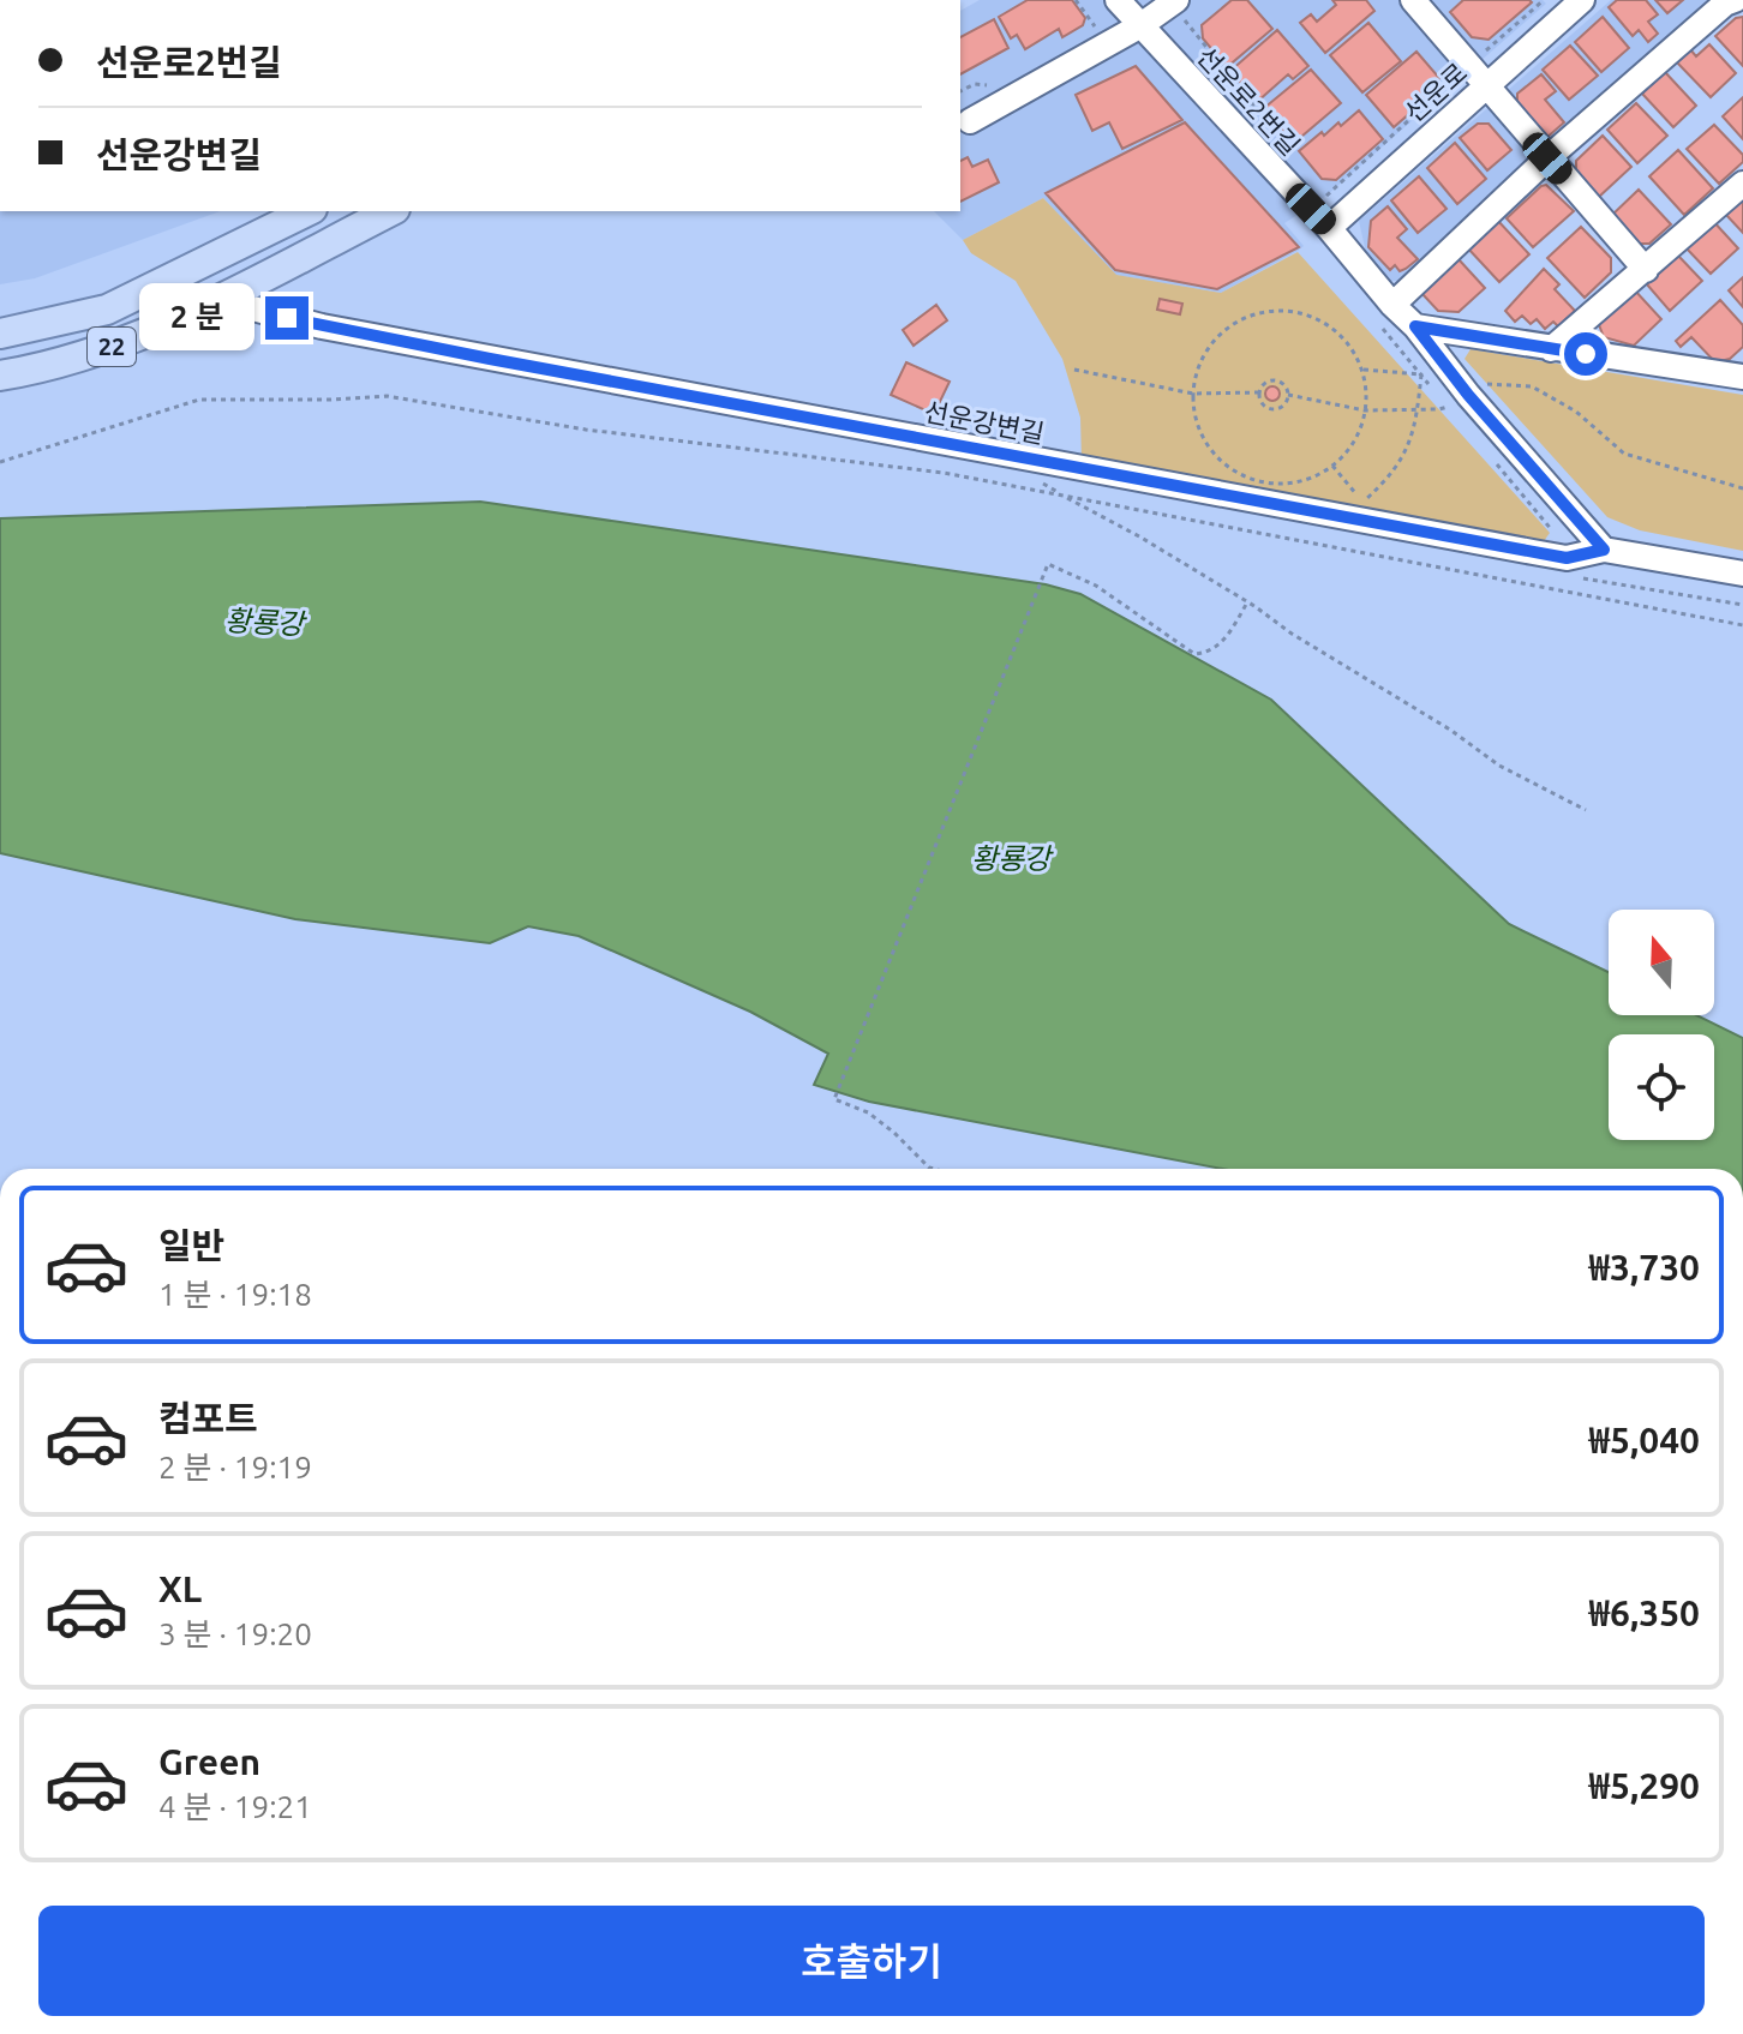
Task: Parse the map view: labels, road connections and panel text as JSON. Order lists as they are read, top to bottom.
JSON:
{
  "streets": {
    "main road": ["22"],
    "street": ["선운로", "선운로2번길", "선운강변길"]
  },
  "crossings": [
    ["선운로", "선운로2번길"],
    ["선운로2번길", "선운강변길"],
    ["22", "선운강변길"]
  ],
  "water": ["황룡강"],
  "north": "top",
  "page": {
    "banner": ["선운로2번길", "선운강변길"],
    "bubble": "2 분",
    "list": [
      {
        "name": "일반",
        "note": "1 분 · 19:18",
        "value": "₩3,730"
      },
      {
        "name": "컴포트",
        "note": "2 분 · 19:19",
        "value": "₩5,040"
      },
      {
        "name": "XL",
        "note": "3 분 · 19:20",
        "value": "₩6,350"
      },
      {
        "name": "Green",
        "note": "4 분 · 19:21",
        "value": "₩5,290"
      }
    ],
    "buttons": "호출하기"
  }
}
